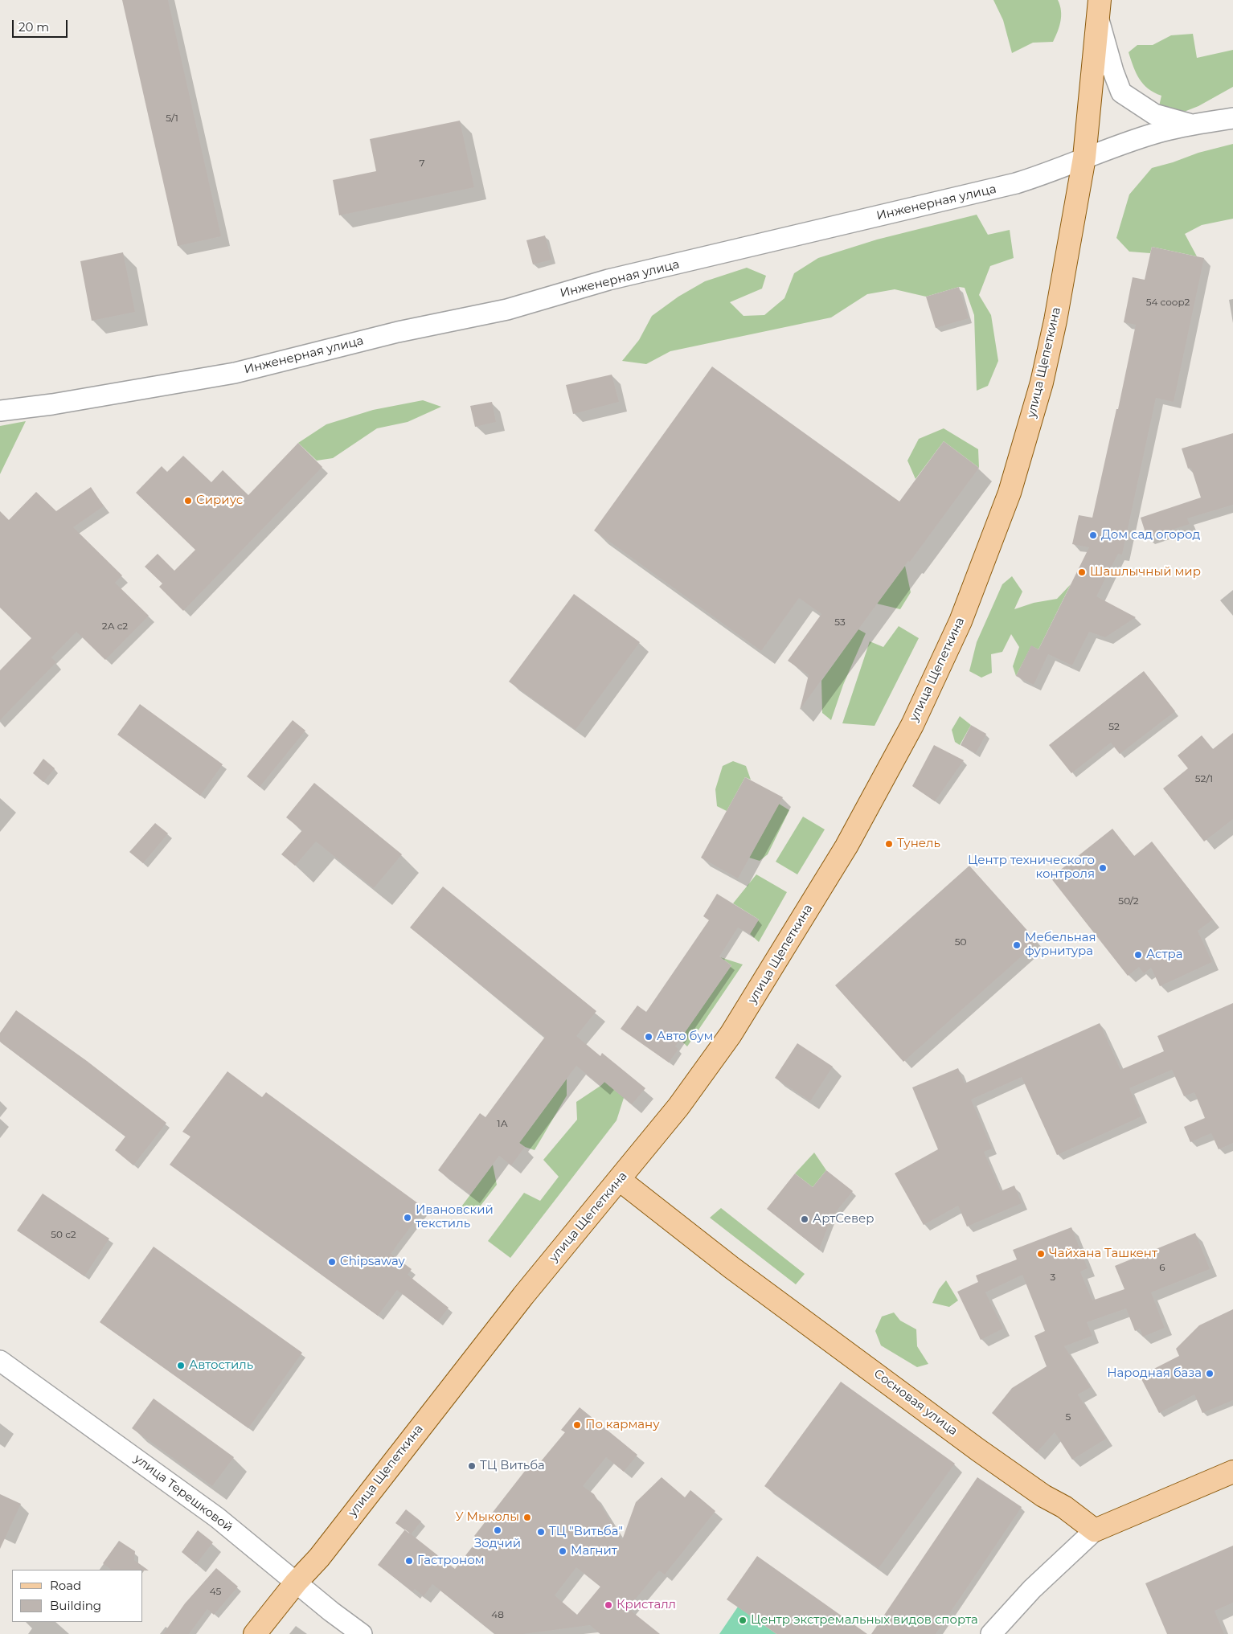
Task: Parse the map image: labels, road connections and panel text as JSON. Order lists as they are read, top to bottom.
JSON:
{
  "streets": {
    "main road": ["улица Щепеткина", "Сосновая улица"],
    "street": ["Инженерная улица", "улица Терешковой"]
  },
  "crossings": [
    ["Инженерная улица", "улица Щепеткина"],
    ["улица Щепеткина", "Сосновая улица"],
    ["улица Щепеткина", "улица Терешковой"]
  ],
  "places": [
    "Сириус",
    "Дом сад огород",
    "Шашлычный мир",
    "Тунель",
    "Центр технического контроля",
    "Мебельная фурнитура",
    "Астра",
    "Авто бум",
    "Ивановский текстиль",
    "АртСевер",
    "Чайхана Ташкент",
    "Chipsaway",
    "Автостиль",
    "Народная база",
    "По карману",
    "ТЦ Витьба",
    "У Мыколы",
    "Зодчий",
    "ТЦ \"Витьба\"",
    "Магнит",
    "Гастроном",
    "Кристалл",
    "Центр экстремальных видов спорта"
  ],
  "house_numbers": [
    "5/1",
    "7",
    "54 соор2",
    "53",
    "2А с2",
    "52",
    "52/1",
    "50/2",
    "50",
    "1А",
    "50 с2",
    "6",
    "3",
    "5",
    "45",
    "48"
  ],
  "legend": ["Road", "Building"],
  "scale_bar": "20 m"
}
